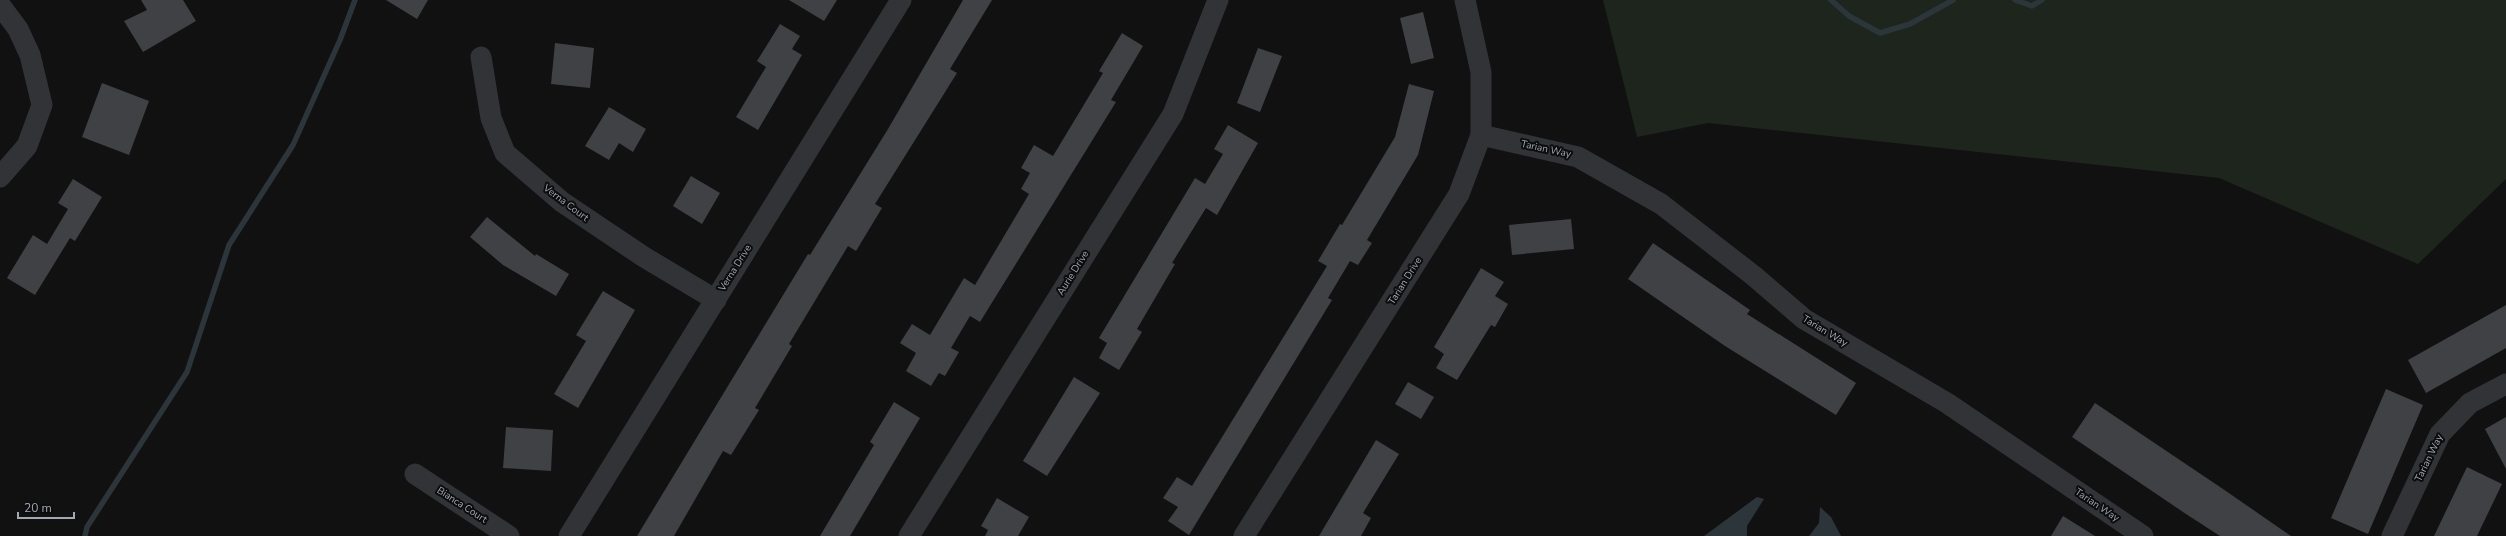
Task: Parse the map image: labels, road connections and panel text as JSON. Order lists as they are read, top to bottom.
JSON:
{
  "streets": {
    "street": [
      "Tarian Way",
      "Verna Court",
      "Verna Drive",
      "Aurie Drive",
      "Tarian Drive",
      "Bianca Court"
    ]
  },
  "crossings": [
    ["Tarian Way", "Tarian Drive"],
    ["Verna Court", "Verna Drive"]
  ],
  "scale_bar": "20 m"
}
